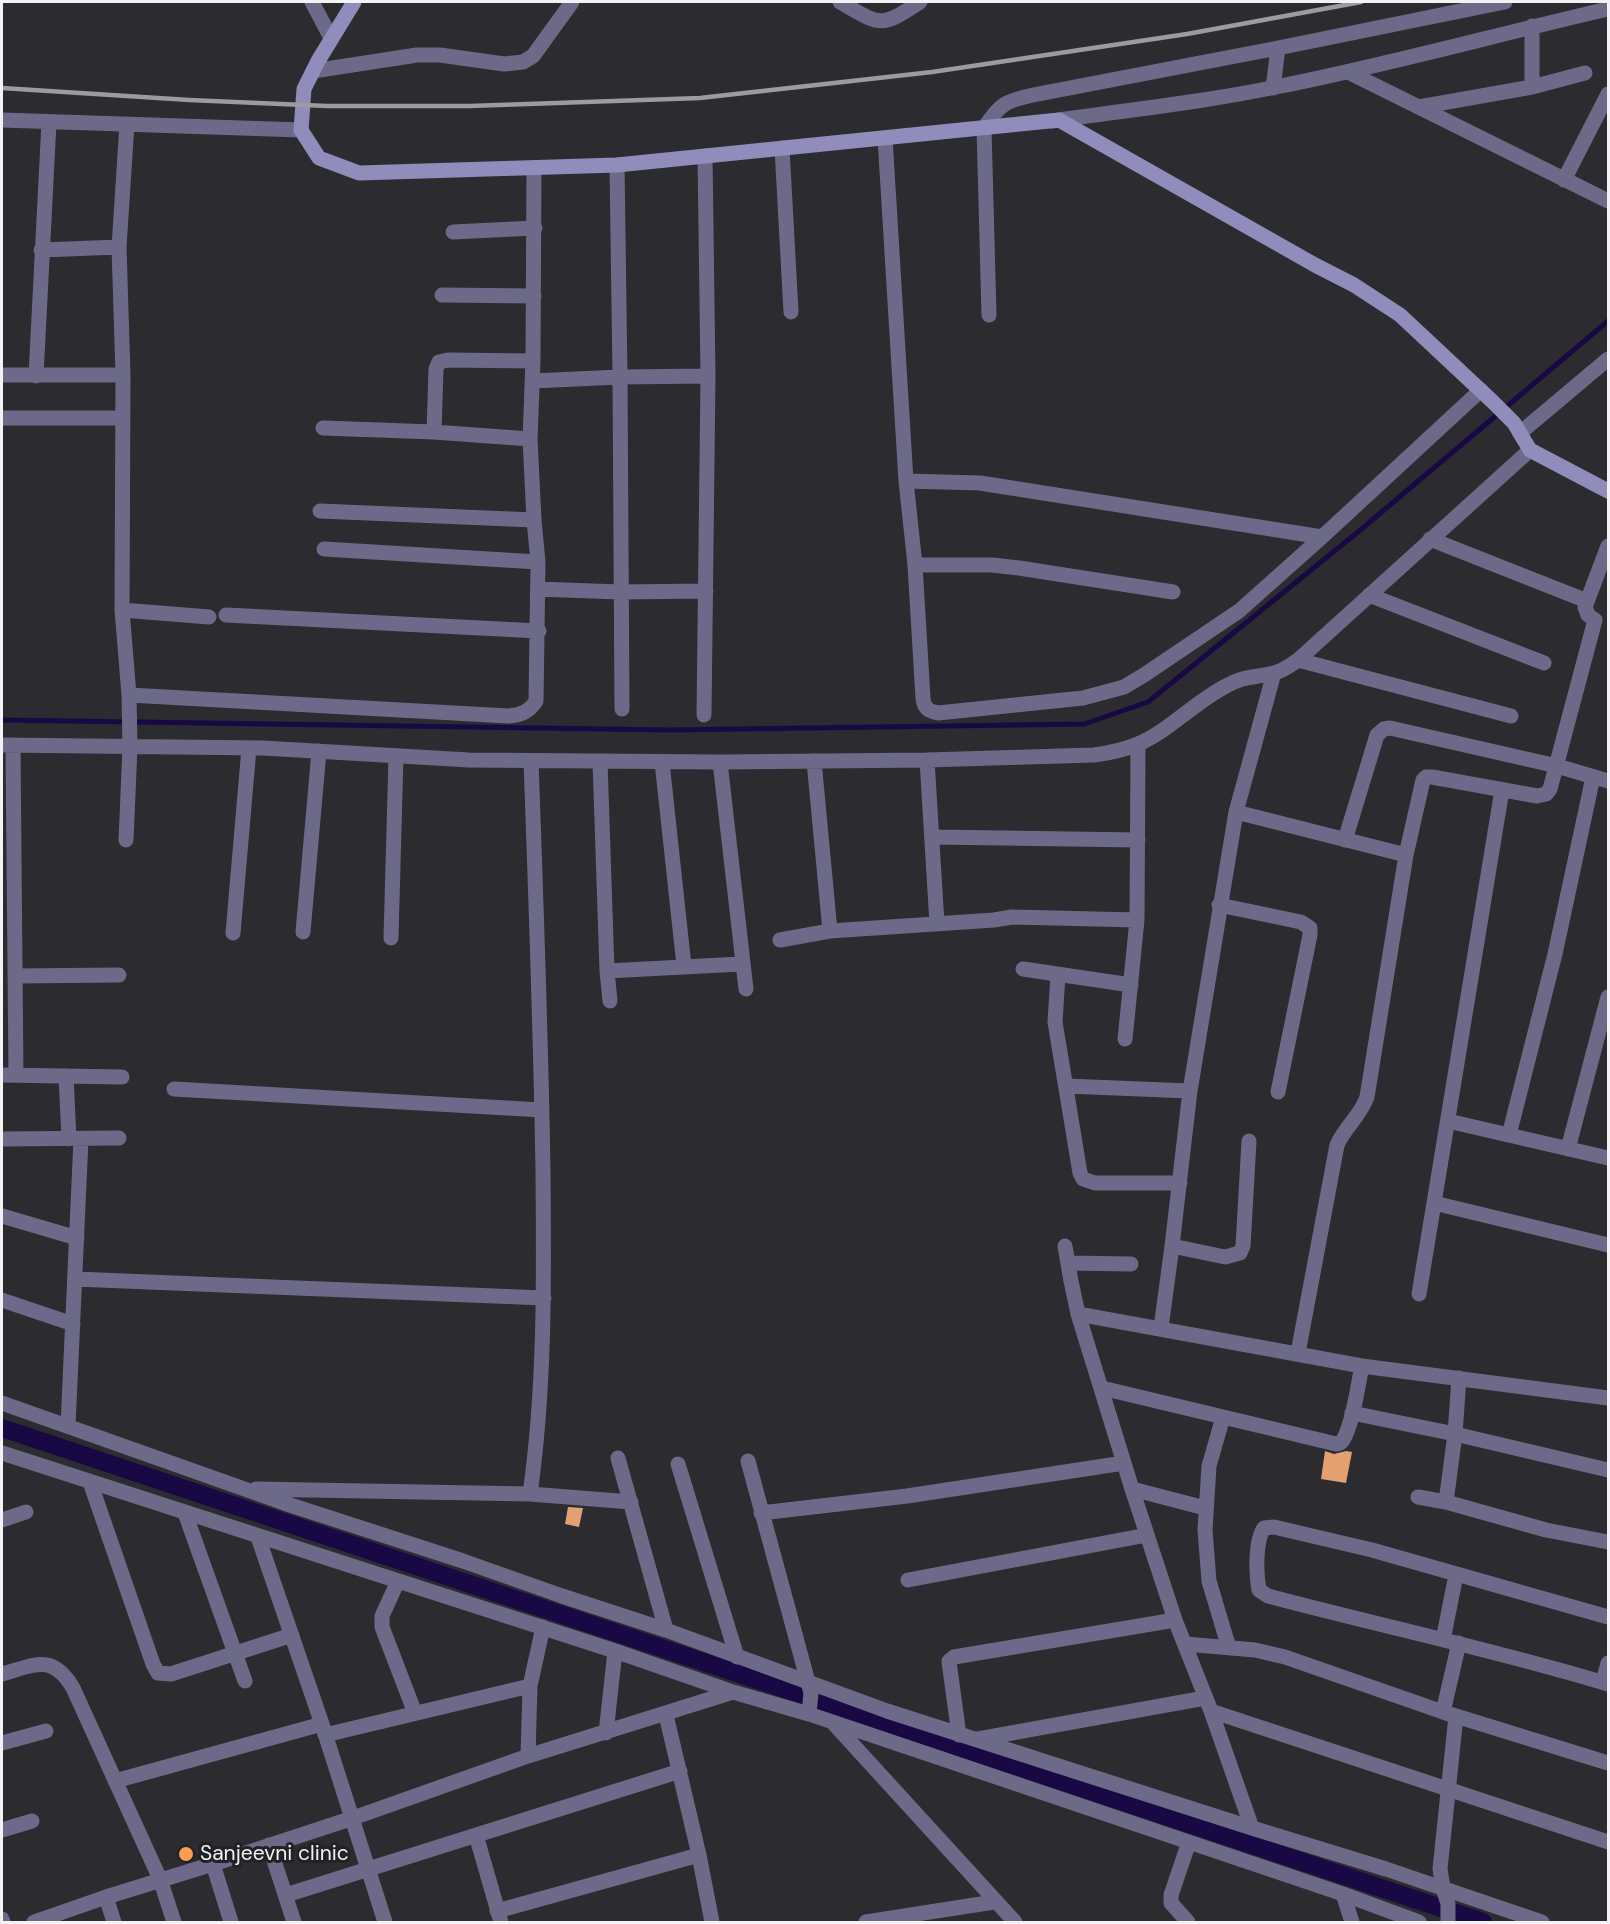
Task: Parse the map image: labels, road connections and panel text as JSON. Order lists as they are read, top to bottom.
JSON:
{
  "places": ["Sanjeevni clinic"]
}
